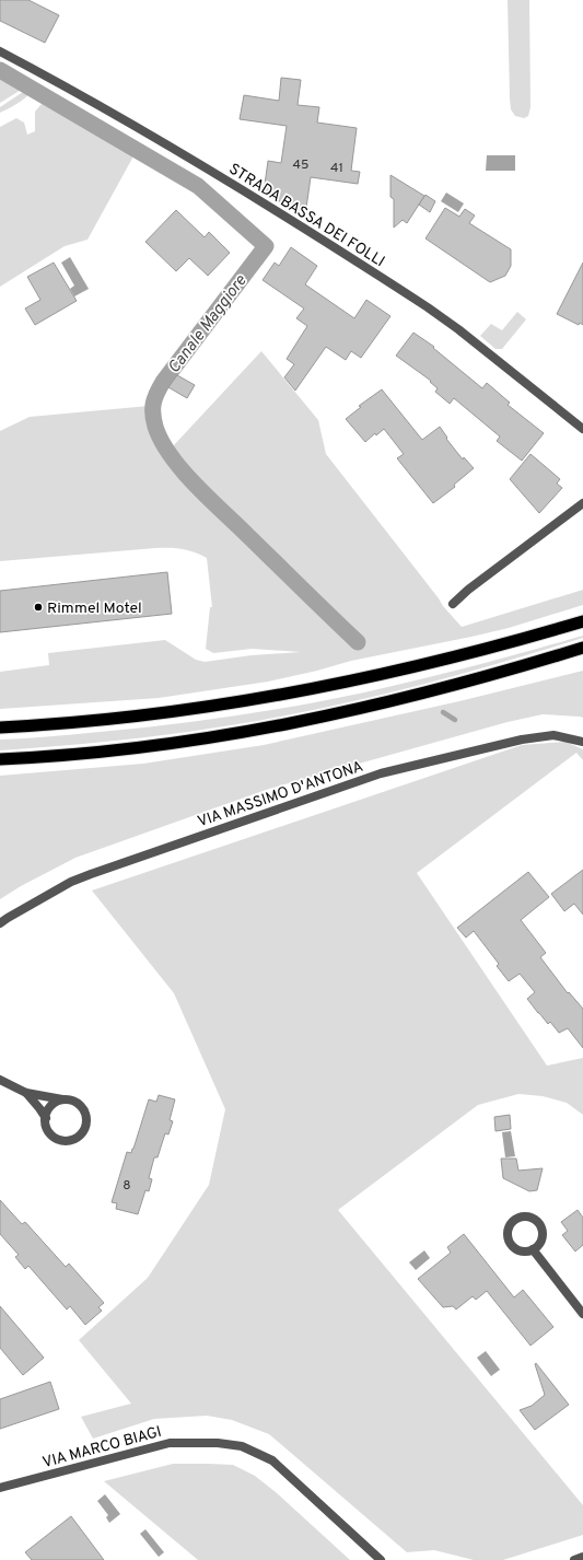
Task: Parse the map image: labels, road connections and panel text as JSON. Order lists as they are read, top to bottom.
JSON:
{
  "streets": {
    "street": ["STRADA BASSA DEI FOLLI", "VIA MASSIMO D'ANTONA", "VIA MARCO BIAGI"]
  },
  "water": ["Canale Maggiore"],
  "places": ["Rimmel Motel"],
  "house_numbers": ["45", "41", "8"]
}
